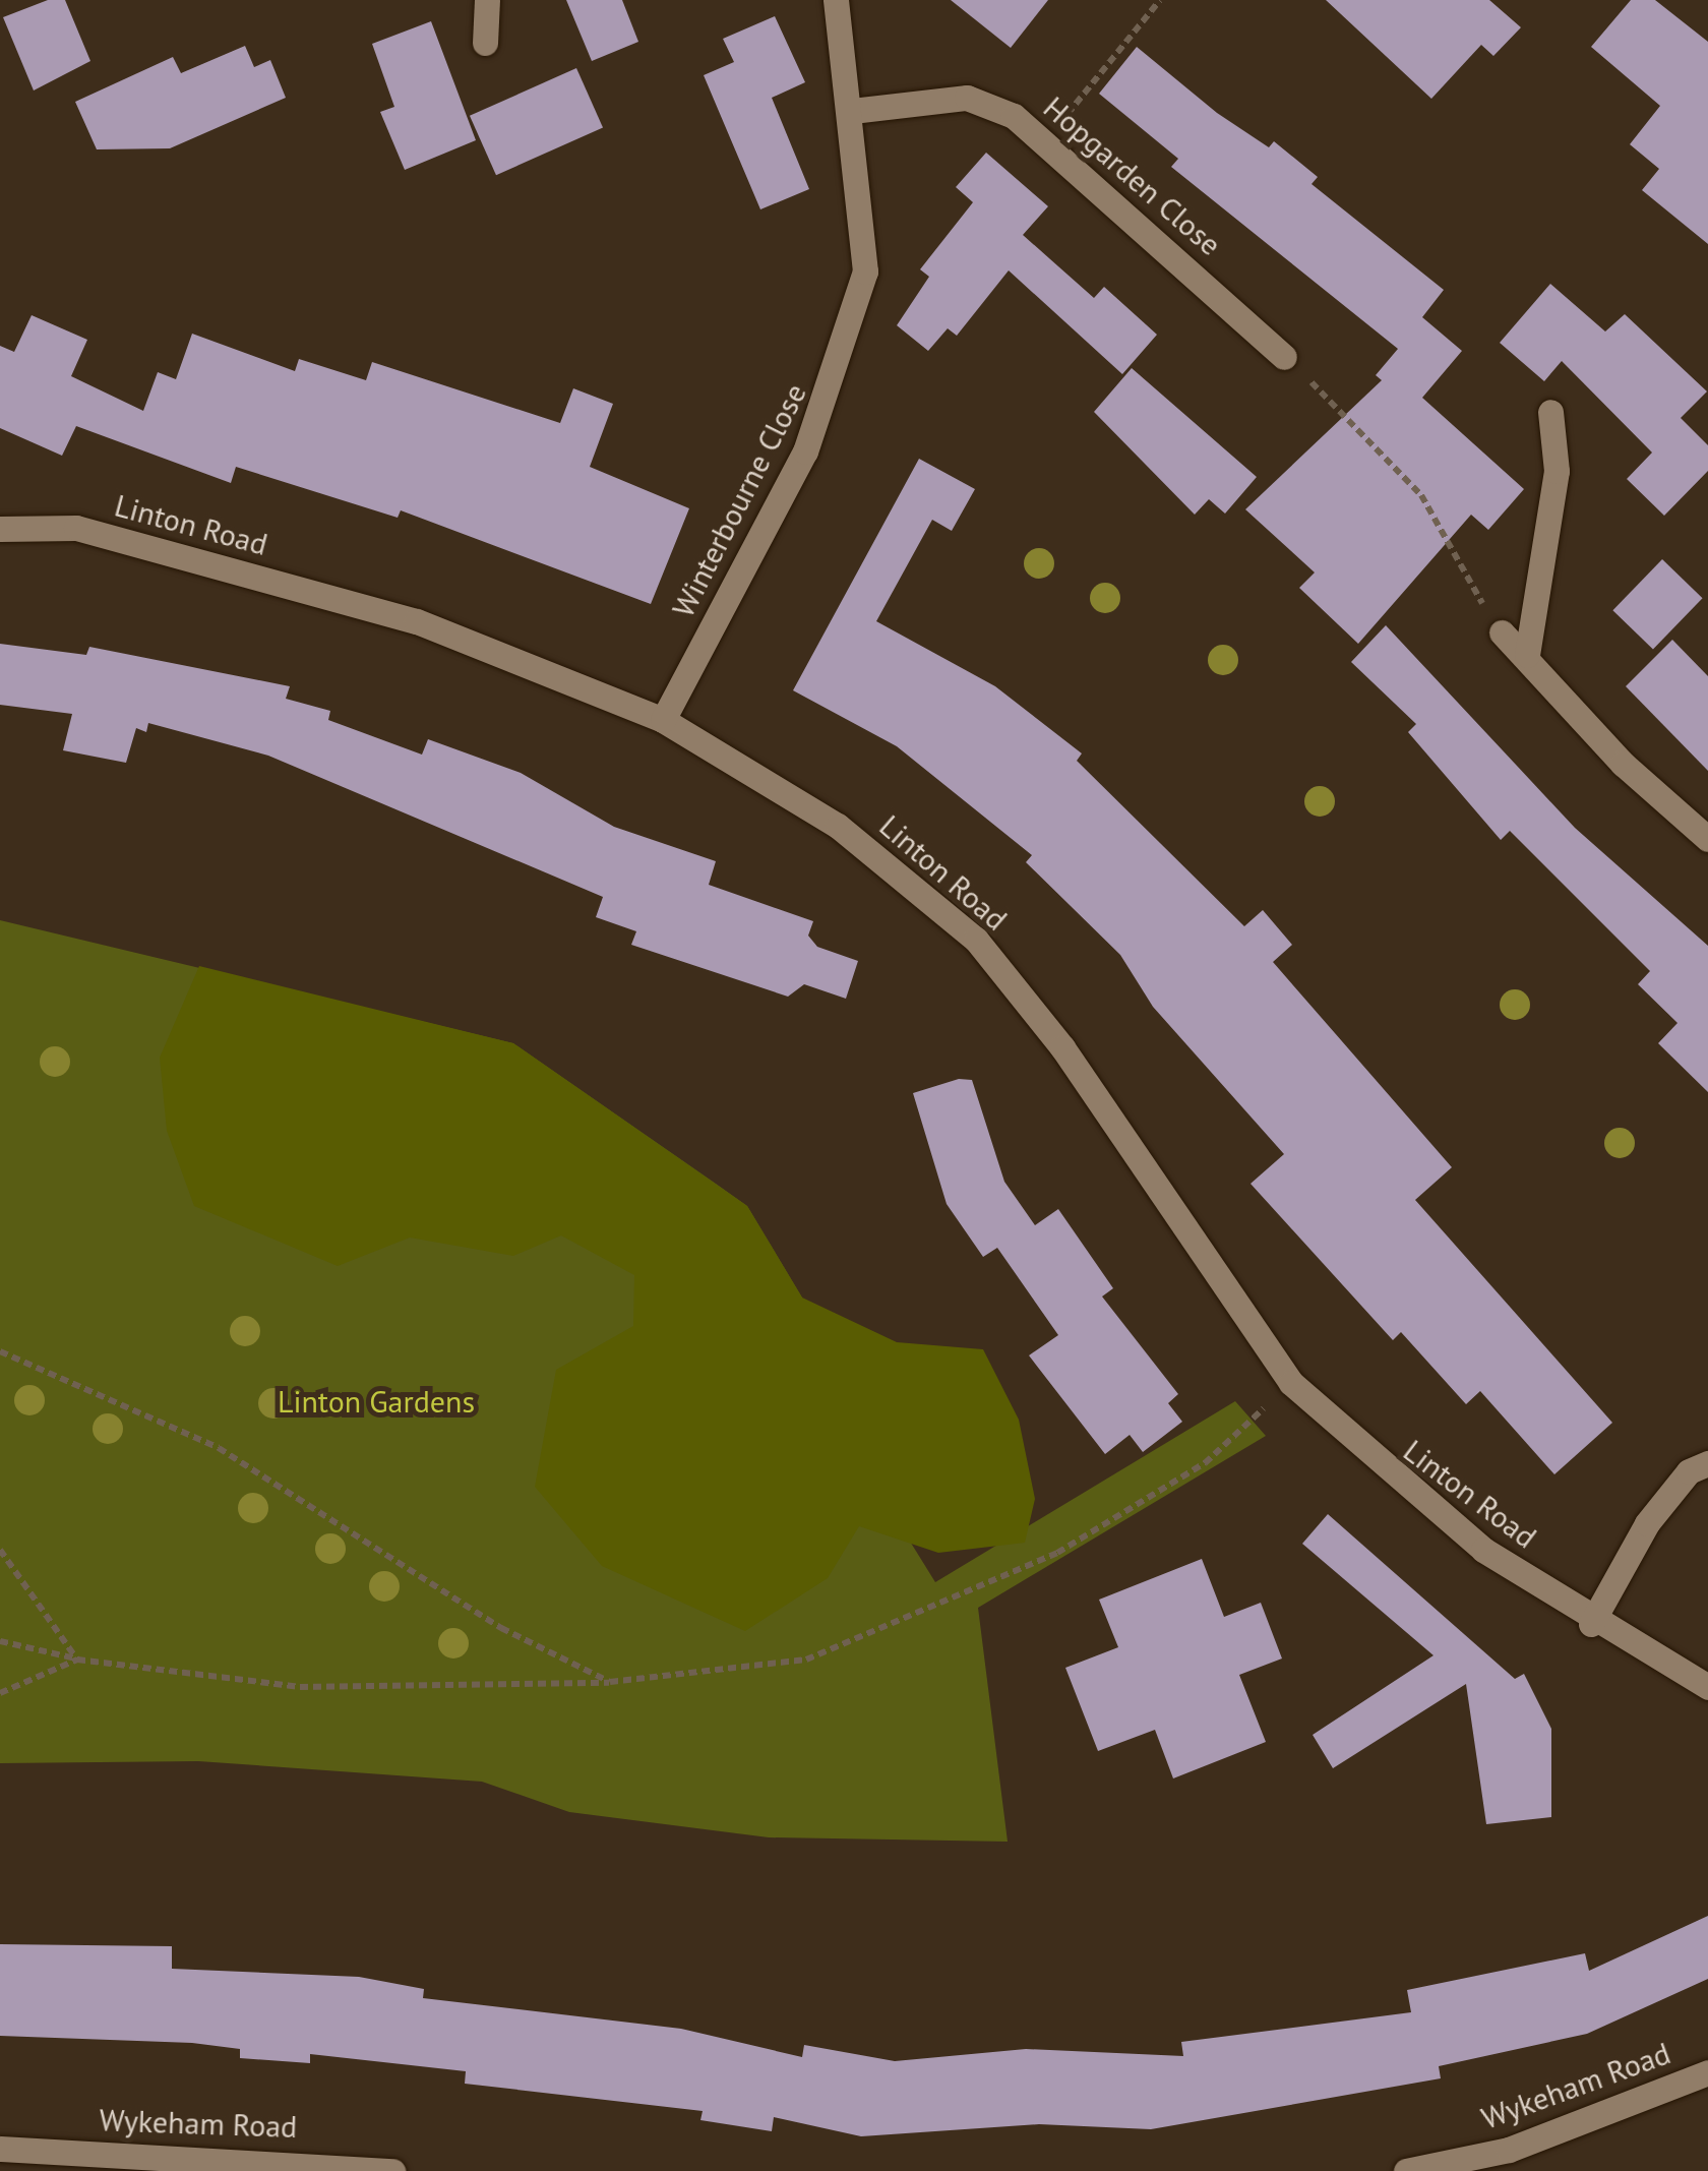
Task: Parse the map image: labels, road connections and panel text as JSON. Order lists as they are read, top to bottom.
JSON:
{
  "streets": {
    "street": [
      "Hopgarden Close",
      "Winterbourne Close",
      "Linton Road",
      "Wykeham Road"
    ]
  },
  "crossings": [
    ["Hopgarden Close", "Winterbourne Close"],
    ["Winterbourne Close", "Linton Road"]
  ],
  "parks": ["Linton Gardens"]
}
